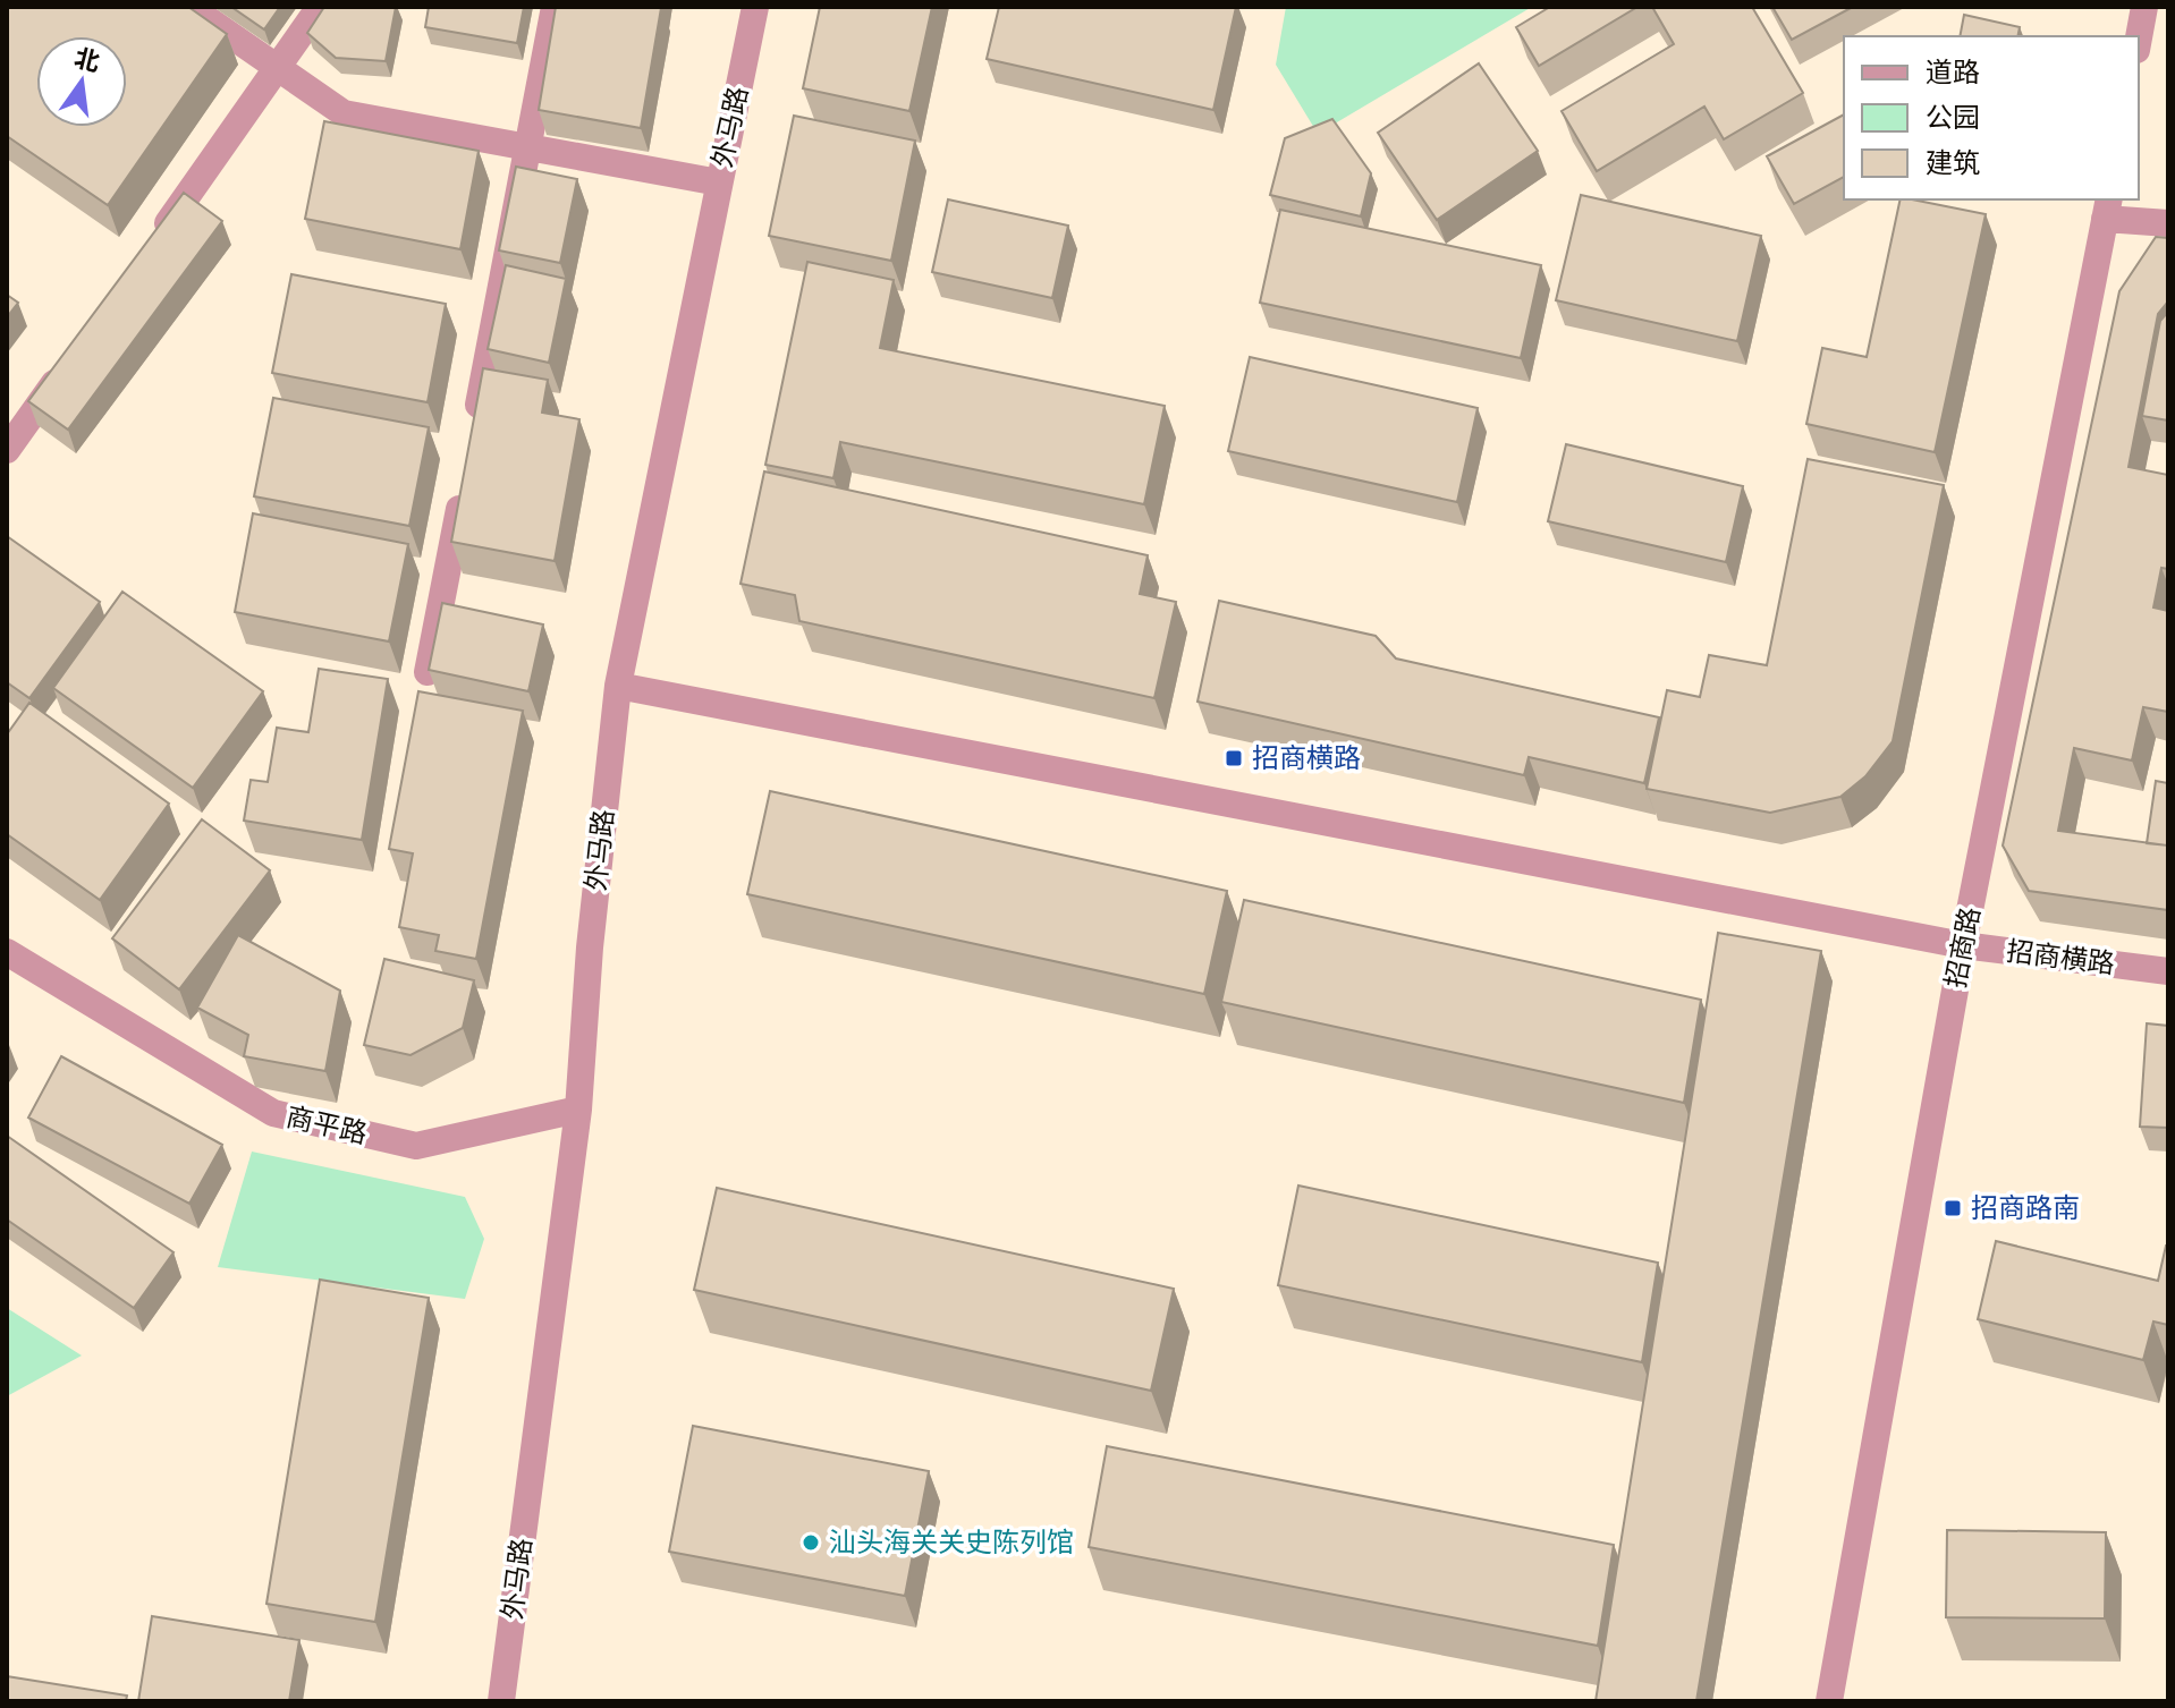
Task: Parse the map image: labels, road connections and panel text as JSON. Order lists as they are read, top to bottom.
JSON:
{
  "streets": {
    "street": [
      "外马路",
      "招商路",
      "招商横路",
      "商平路"
    ]
  },
  "crossings": [
    ["外马路", "招商横路"],
    ["外马路", "商平路"],
    ["招商路", "招商横路"]
  ],
  "places": {
    "transit": ["招商横路", "招商路南"],
    "other": ["汕头海关关史陈列馆"]
  },
  "legend": ["道路", "公园", "建筑"],
  "north": "top"
}
